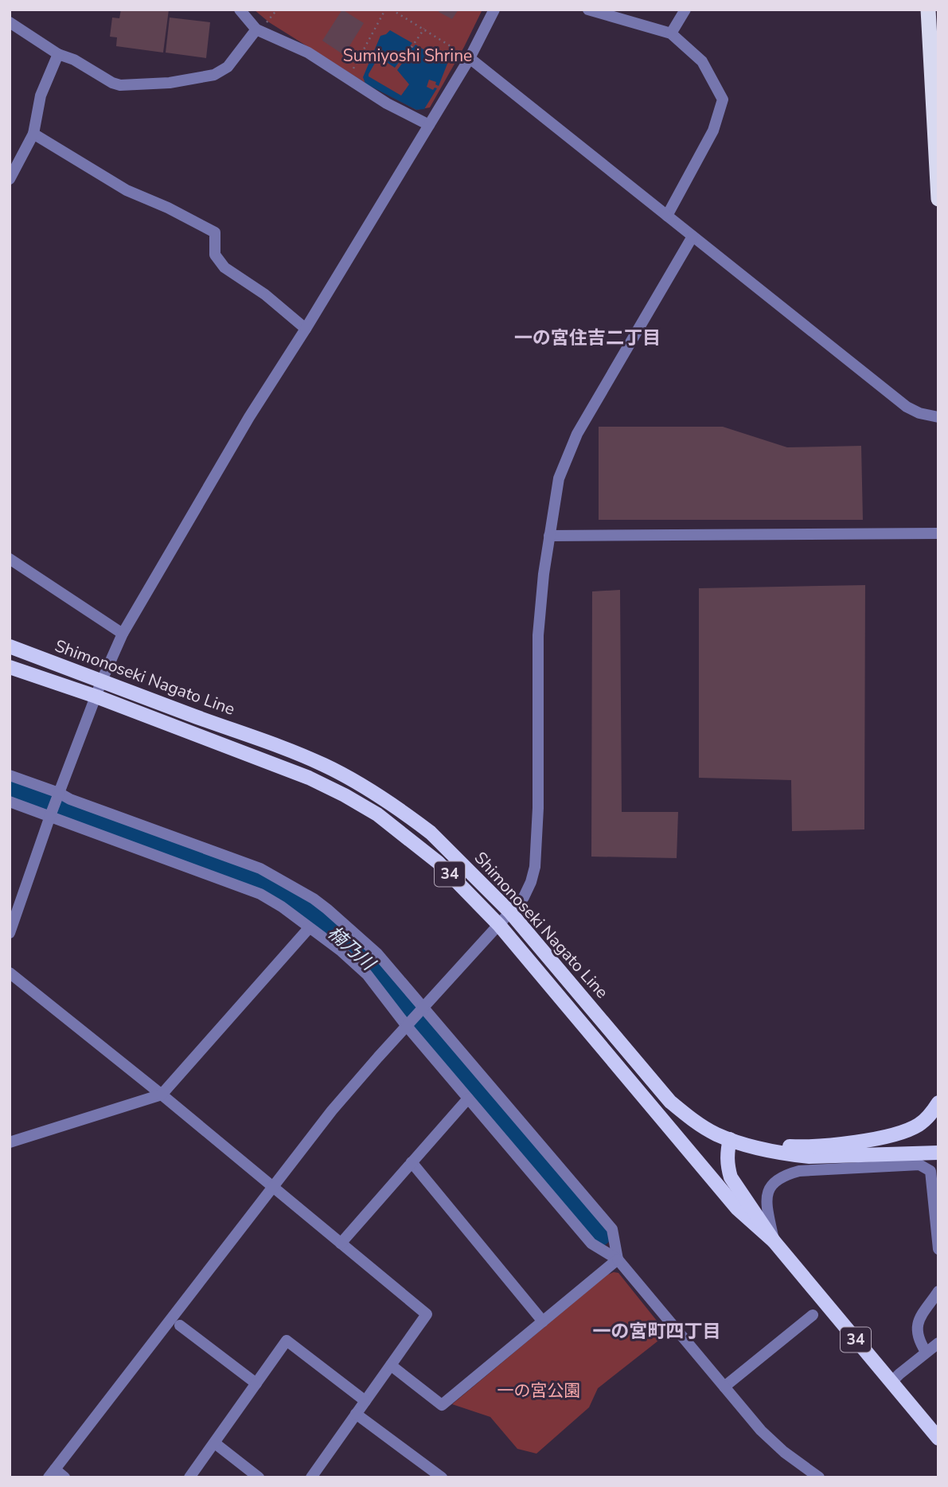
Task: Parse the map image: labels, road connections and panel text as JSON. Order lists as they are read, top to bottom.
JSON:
{
  "streets": {
    "main road": ["Shimonoseki Nagato Line", "34"]
  },
  "districts": ["一の宮住吉二丁目", "一の宮町四丁目"],
  "water": ["楠乃川"],
  "parks": ["Sumiyoshi Shrine", "一の宮公園"]
}
